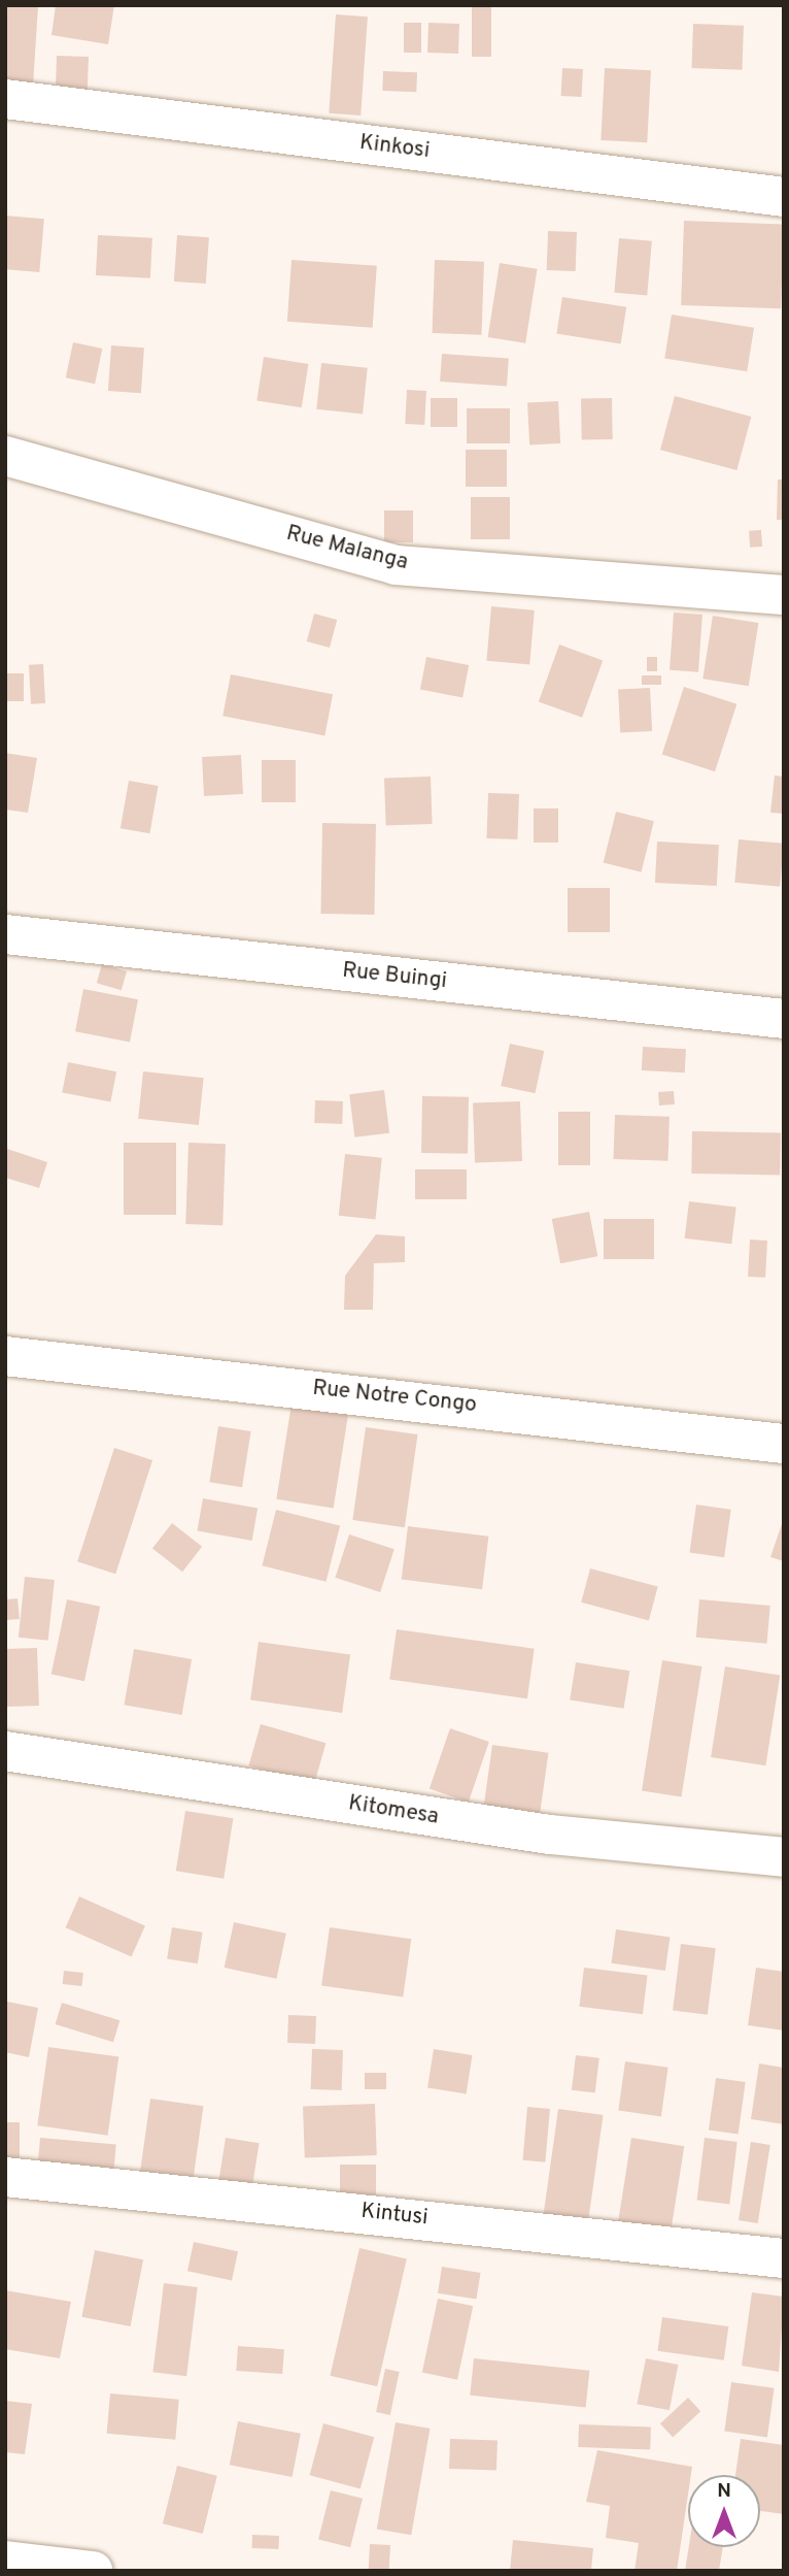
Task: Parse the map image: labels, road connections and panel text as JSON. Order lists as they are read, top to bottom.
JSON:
{
  "streets": {
    "street": [
      "Kinkosi",
      "Rue Malanga",
      "Rue Buingi",
      "Rue Notre Congo",
      "Kitomesa",
      "Kintusi"
    ]
  },
  "north": "top"
}
